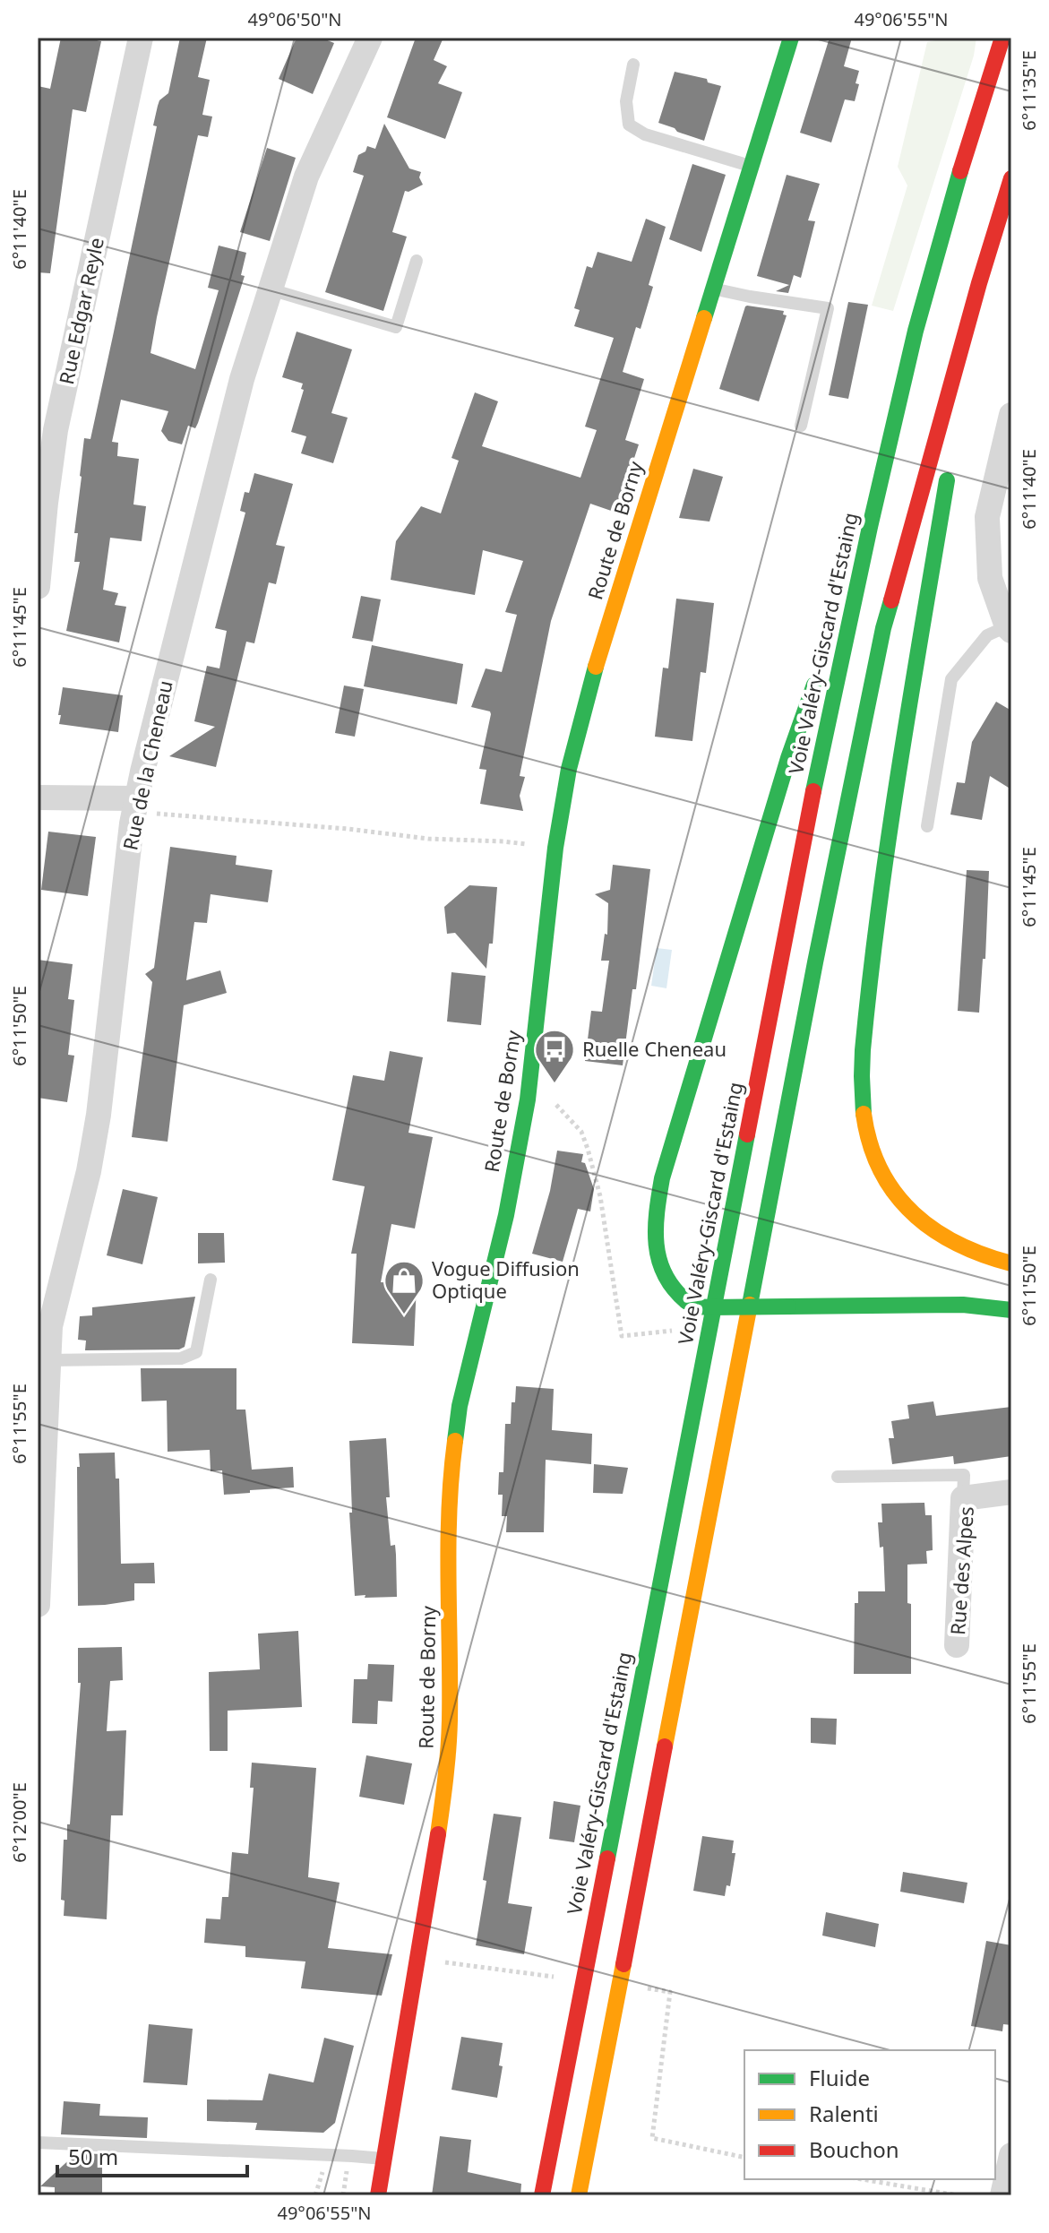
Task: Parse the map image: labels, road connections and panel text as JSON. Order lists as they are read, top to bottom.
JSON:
{
  "streets": {
    "main road": ["Route de Borny", "Voie Valéry-Giscard d'Estaing"],
    "street": ["Rue Edgar Reyle", "Rue de la Cheneau", "Rue des Alpes"]
  },
  "places": {
    "bus stop": ["Ruelle Cheneau"],
    "shop": ["Vogue Diffusion Optique"]
  },
  "legend": ["Fluide", "Ralenti", "Bouchon"],
  "scale_bar": "50 m",
  "coordinates": [
    "49°06'50\"N",
    "49°06'55\"N",
    "6°11'35\"E",
    "6°11'40\"E",
    "6°11'45\"E",
    "6°11'50\"E",
    "6°11'55\"E",
    "6°12'00\"E"
  ]
}
